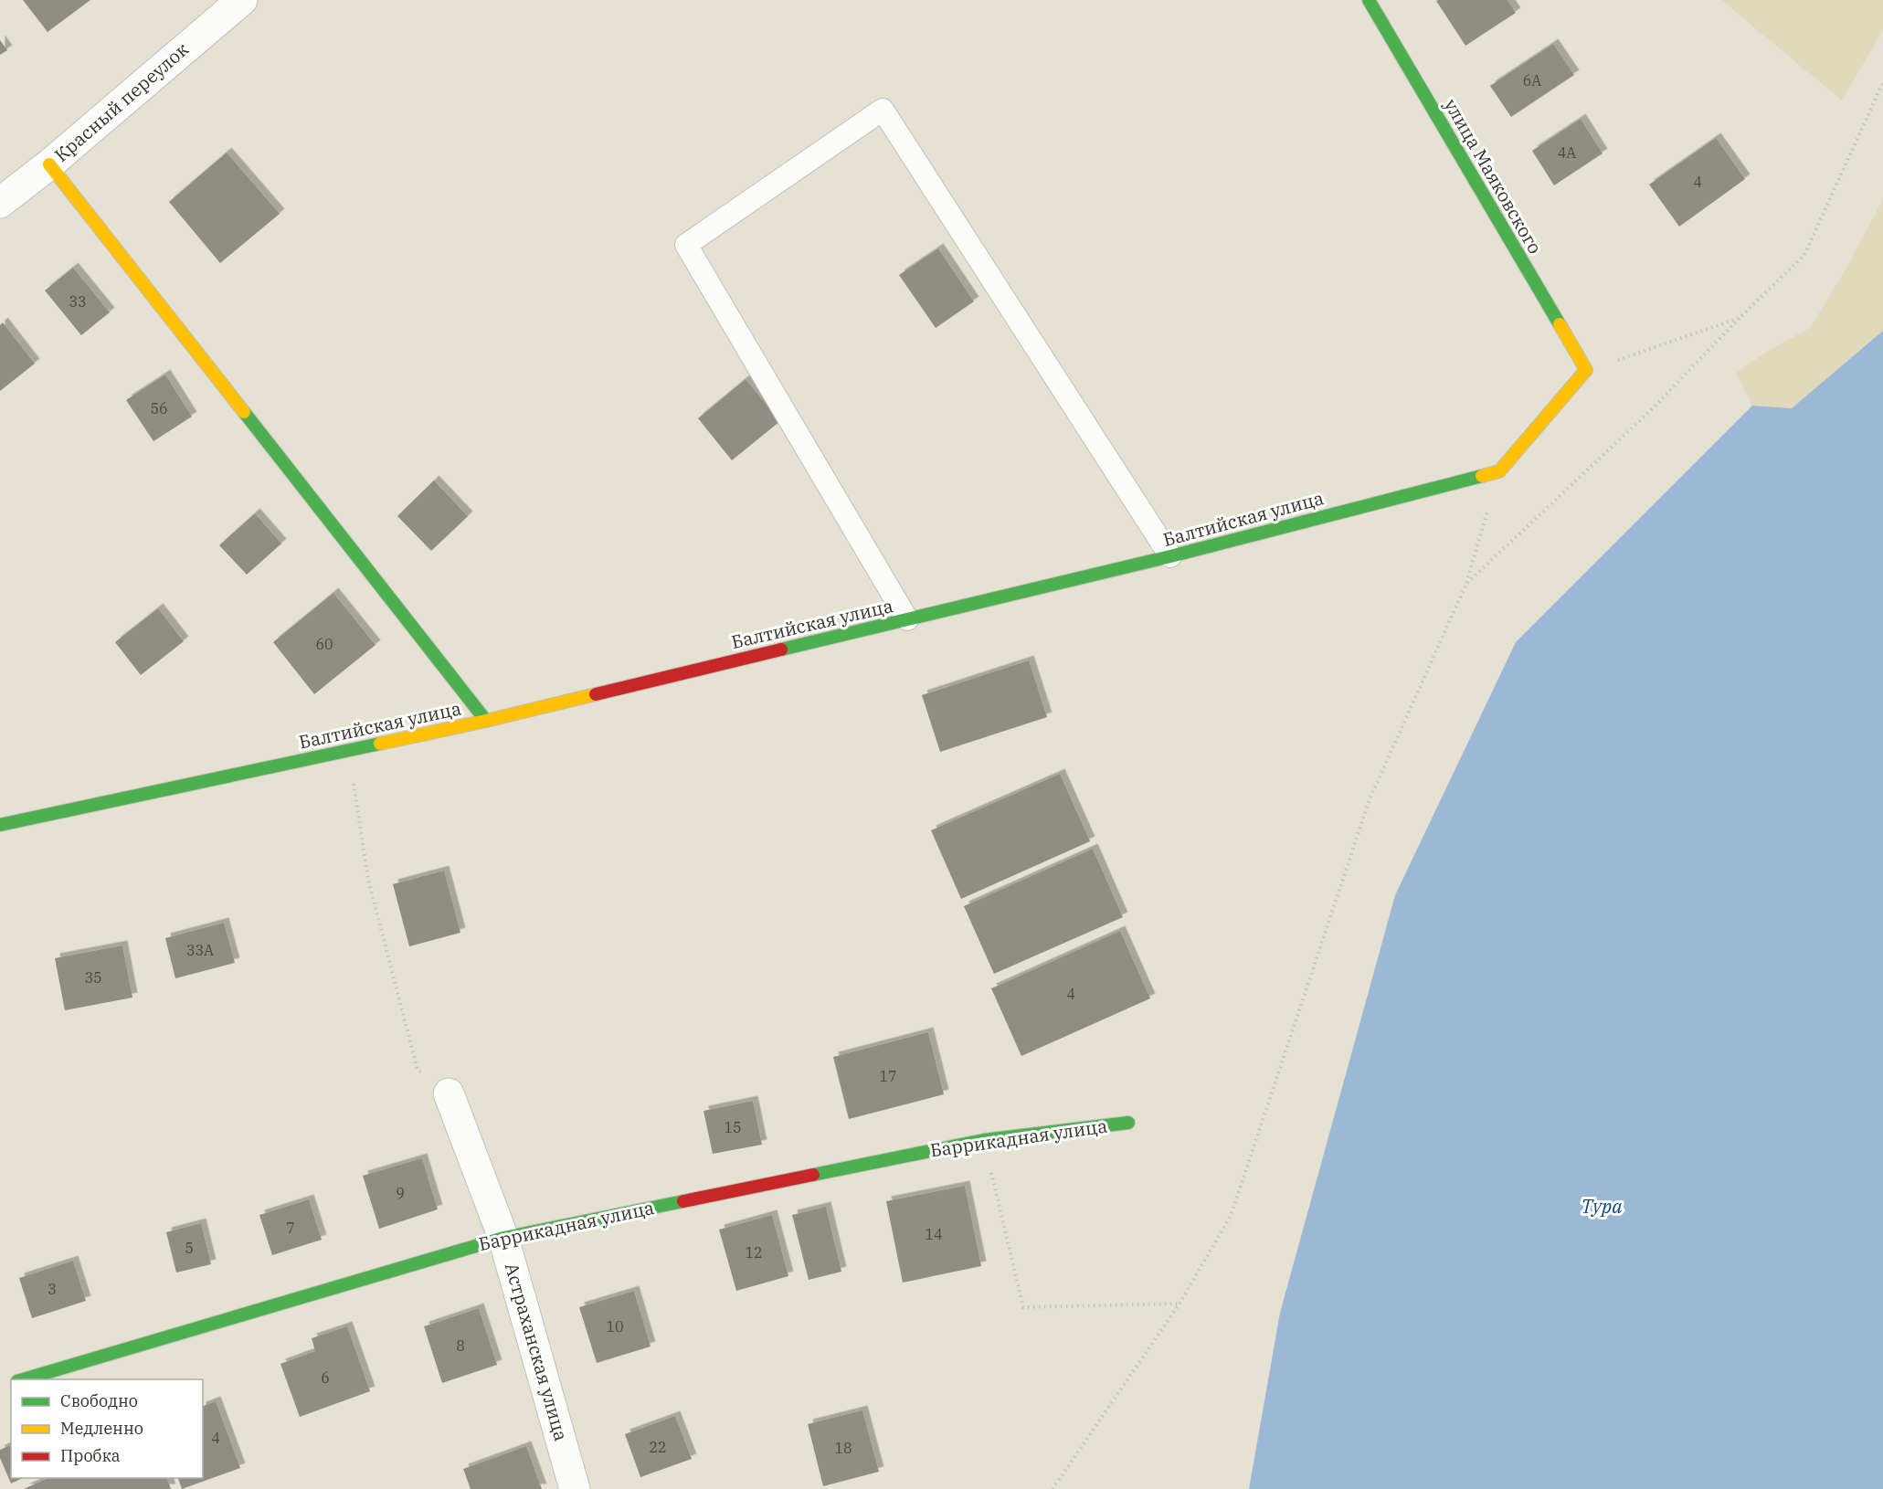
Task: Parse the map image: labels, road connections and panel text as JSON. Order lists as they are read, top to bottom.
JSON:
{
  "streets": {
    "street": [
      "Красный переулок",
      "улица Маяковского",
      "Балтийская улица",
      "Баррикадная улица",
      "Астраханская улица"
    ]
  },
  "crossings": [
    ["Баррикадная улица", "Астраханская улица"]
  ],
  "water": ["Тура"],
  "house_numbers": [
    "6А",
    "4А",
    "4",
    "33",
    "56",
    "60",
    "33А",
    "35",
    "4",
    "17",
    "15",
    "9",
    "7",
    "14",
    "5",
    "12",
    "3",
    "10",
    "8",
    "6",
    "4",
    "22",
    "18"
  ],
  "legend": ["Свободно", "Медленно", "Пробка"]
}
